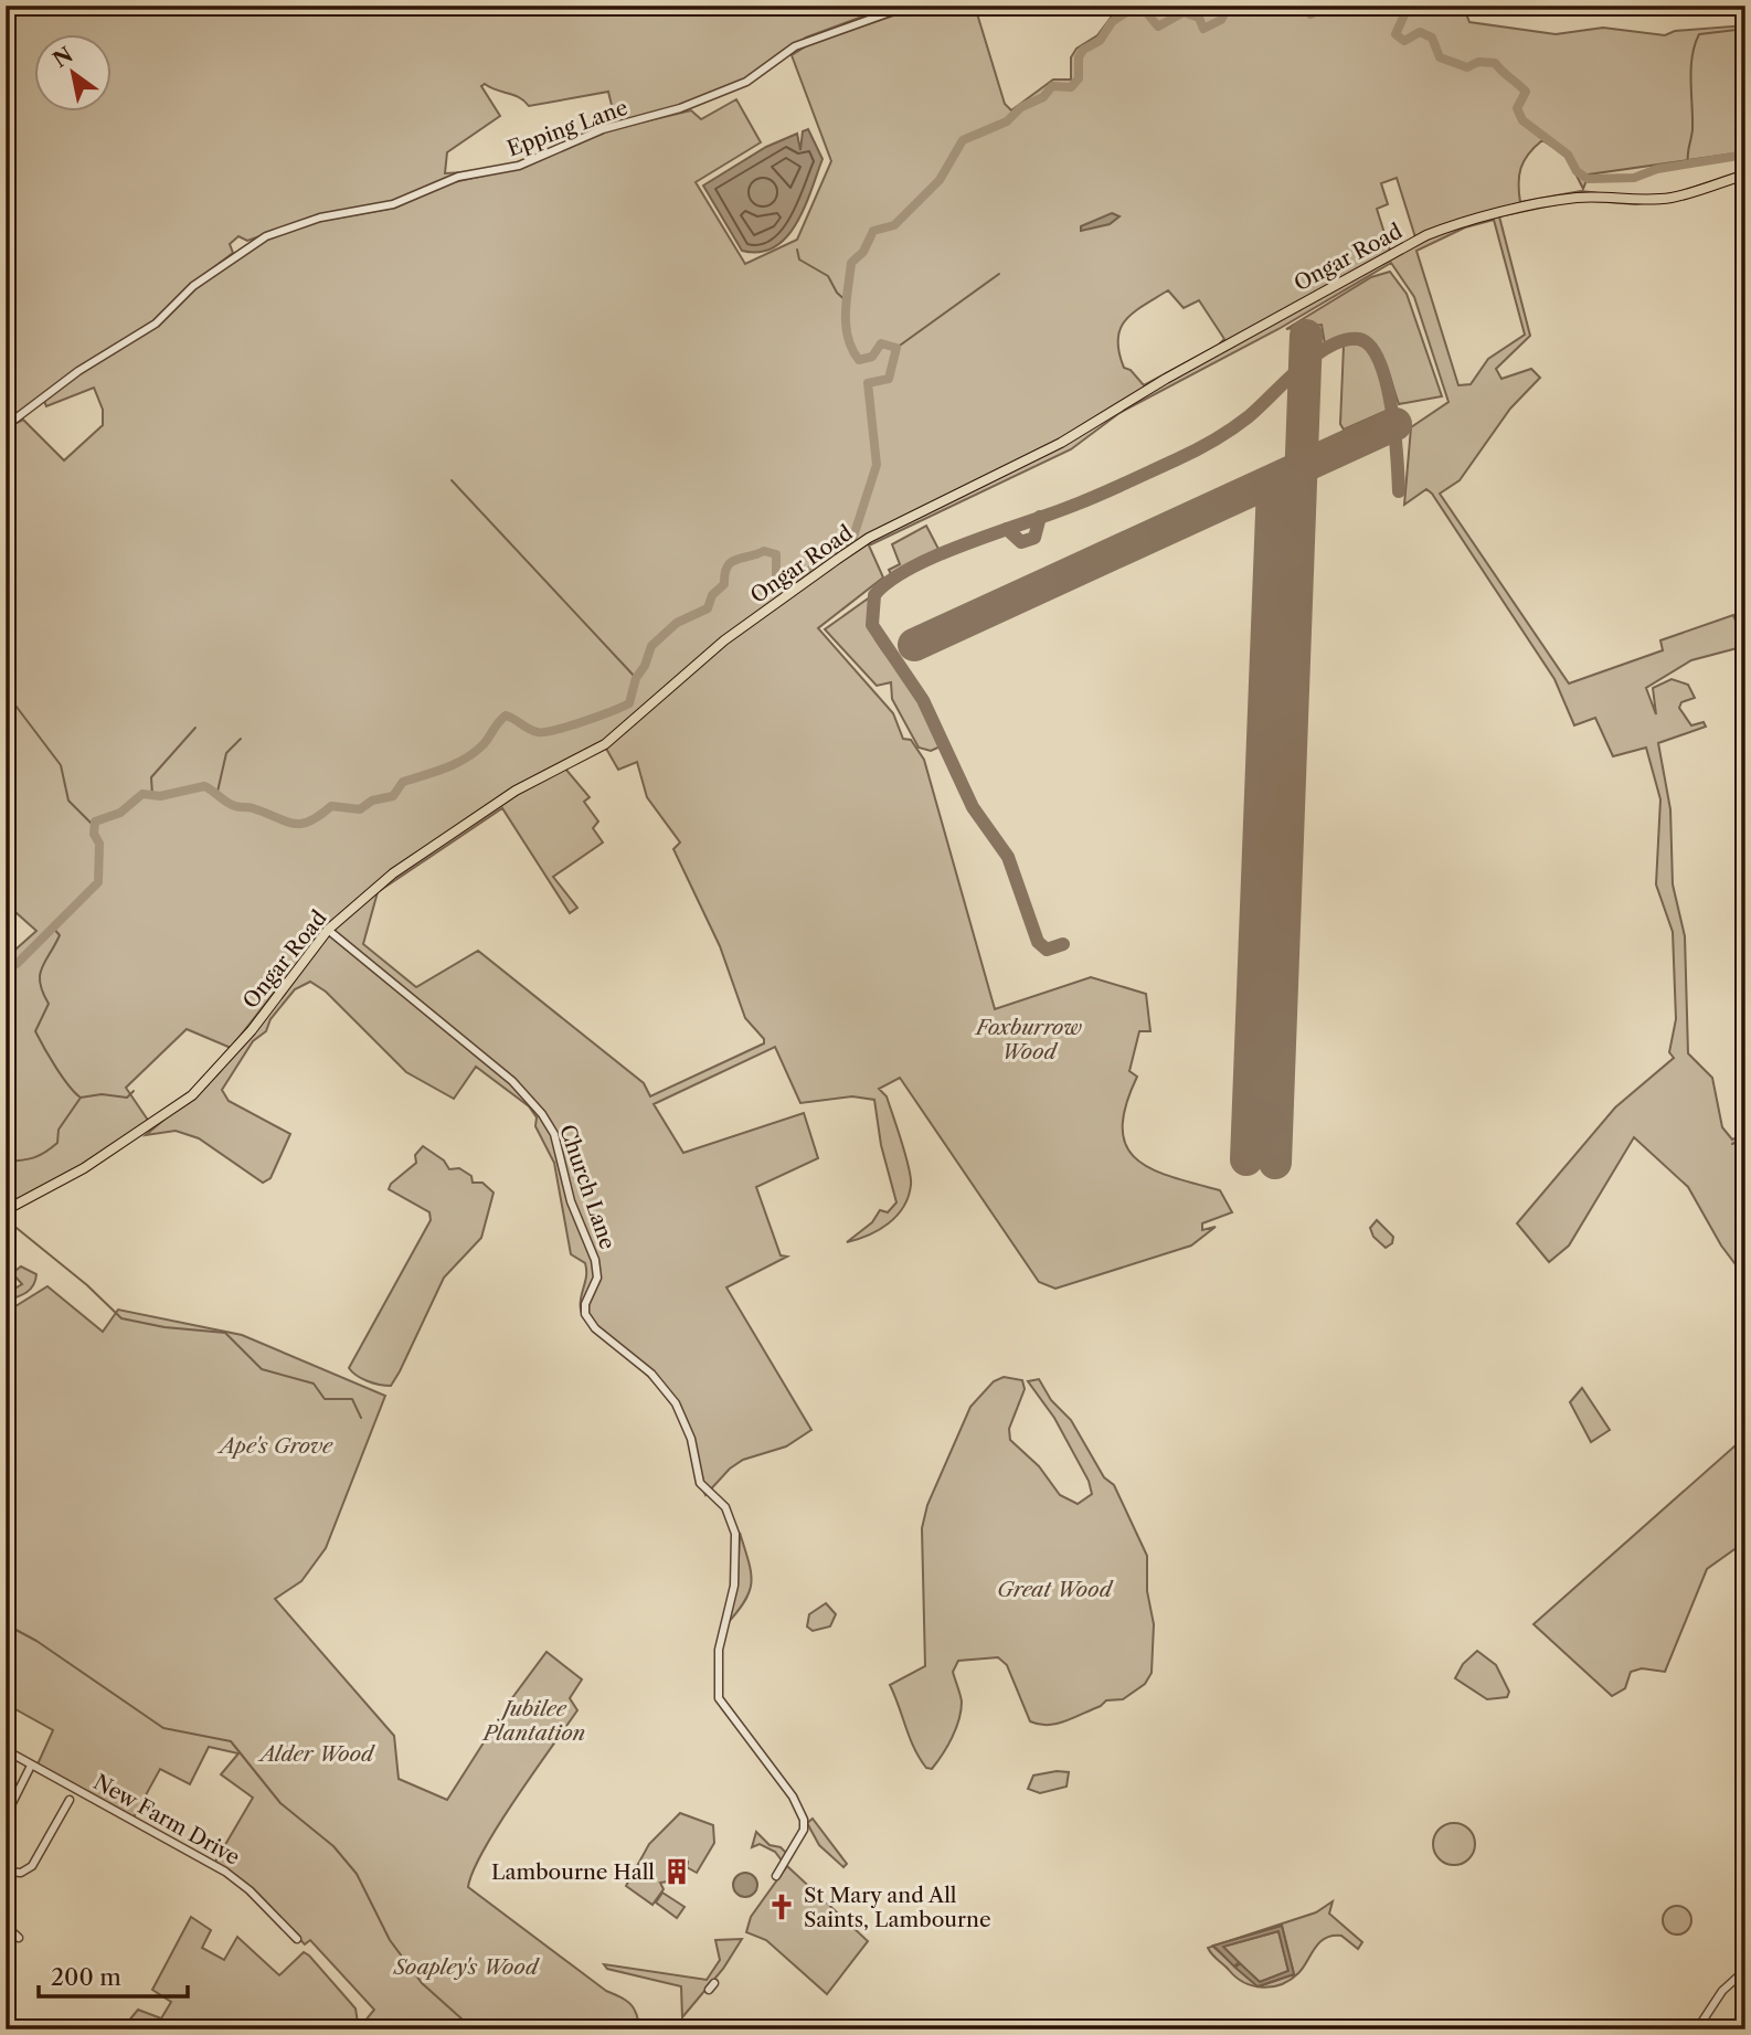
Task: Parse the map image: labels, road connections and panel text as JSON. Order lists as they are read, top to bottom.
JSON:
{
  "streets": {
    "main road": ["Ongar Road"],
    "street": ["Epping Lane", "Church Lane", "New Farm Drive"]
  },
  "crossings": [
    ["Ongar Road", "Church Lane"]
  ],
  "parks": [
    "Foxburrow Wood",
    "Ape's Grove",
    "Great Wood",
    "Jubilee Plantation",
    "Alder Wood",
    "Soapley's Wood"
  ],
  "places": {
    "building": ["Lambourne Hall"],
    "church": ["St Mary and All Saints, Lambourne"]
  },
  "scale_bar": "200 m",
  "north": "top left"
}
